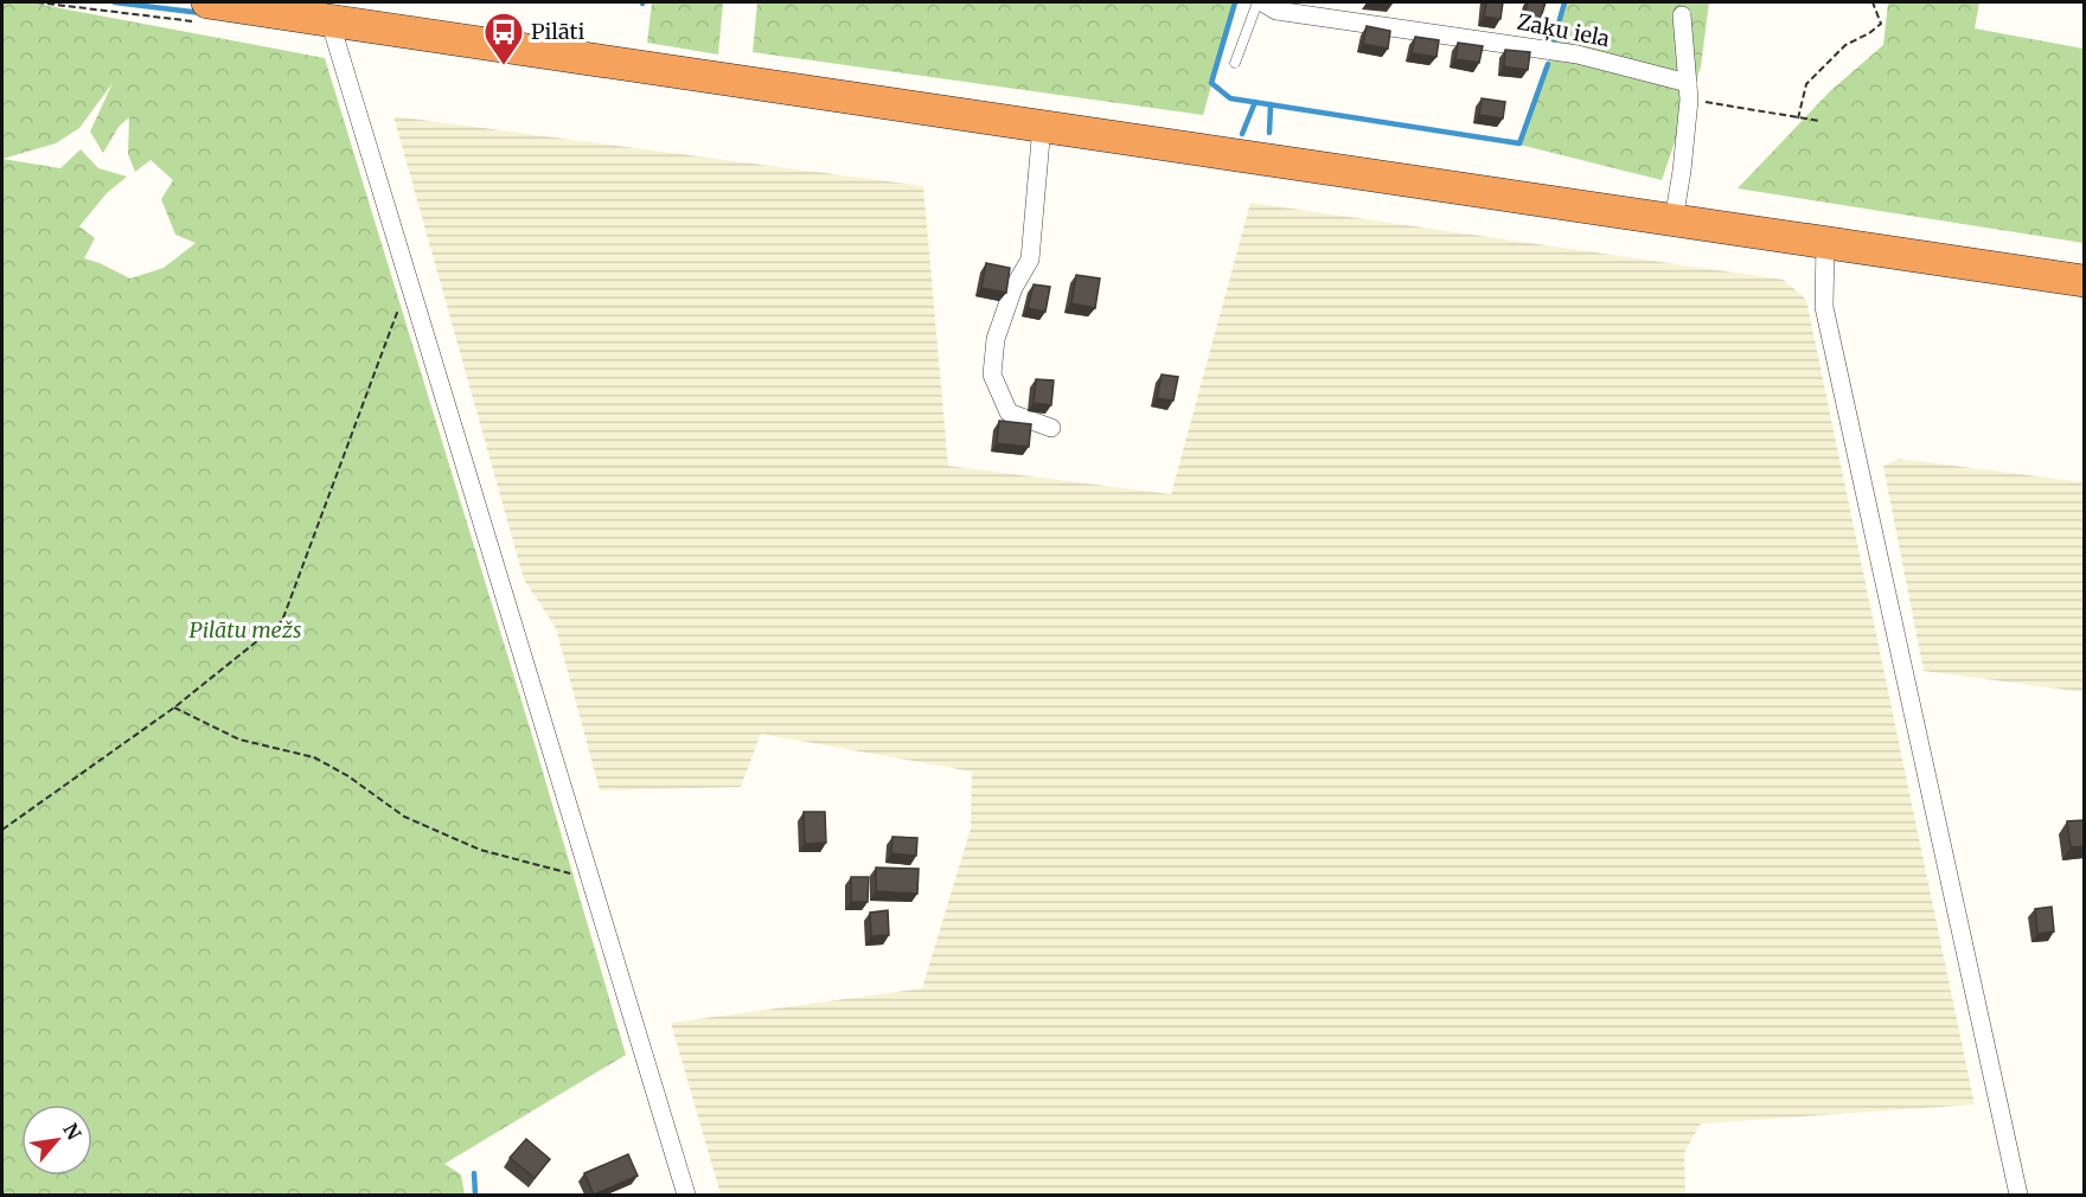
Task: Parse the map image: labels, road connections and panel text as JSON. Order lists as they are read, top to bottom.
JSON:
{
  "streets": {
    "street": ["Zaķu iela"]
  },
  "parks": ["Pilātu mežs"],
  "places": {
    "bus stop": ["Pilāti"]
  },
  "north": "top right"
}
